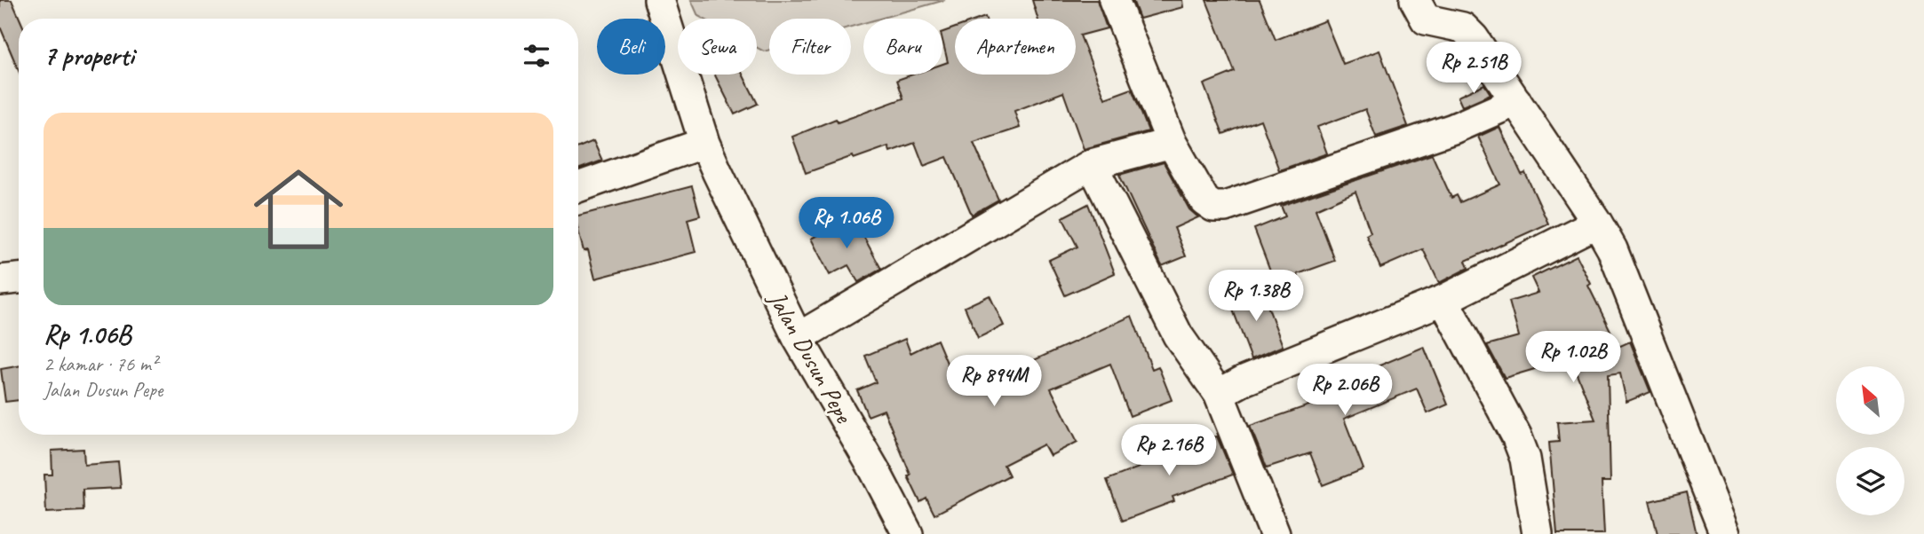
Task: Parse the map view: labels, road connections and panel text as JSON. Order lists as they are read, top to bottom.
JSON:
{
  "streets": {
    "street": ["Jalan Dusun Pepe"]
  },
  "north": "top left",
  "page": {
    "chip": [
      "Beli",
      "Sewa",
      "Filter",
      "Baru",
      "Apartemen"
    ],
    "heading": "7 properti",
    "price": [
      "Rp 2.51B",
      "Rp 1.06B",
      "Rp 1.38B",
      "Rp 1.02B",
      "Rp 894M",
      "Rp 2.06B",
      "Rp 2.16B"
    ],
    "list": [
      {
        "name": "Rp 1.06B",
        "note": "2 kamar · 76 m² · Jalan Dusun Pepe"
      }
    ]
  }
}
